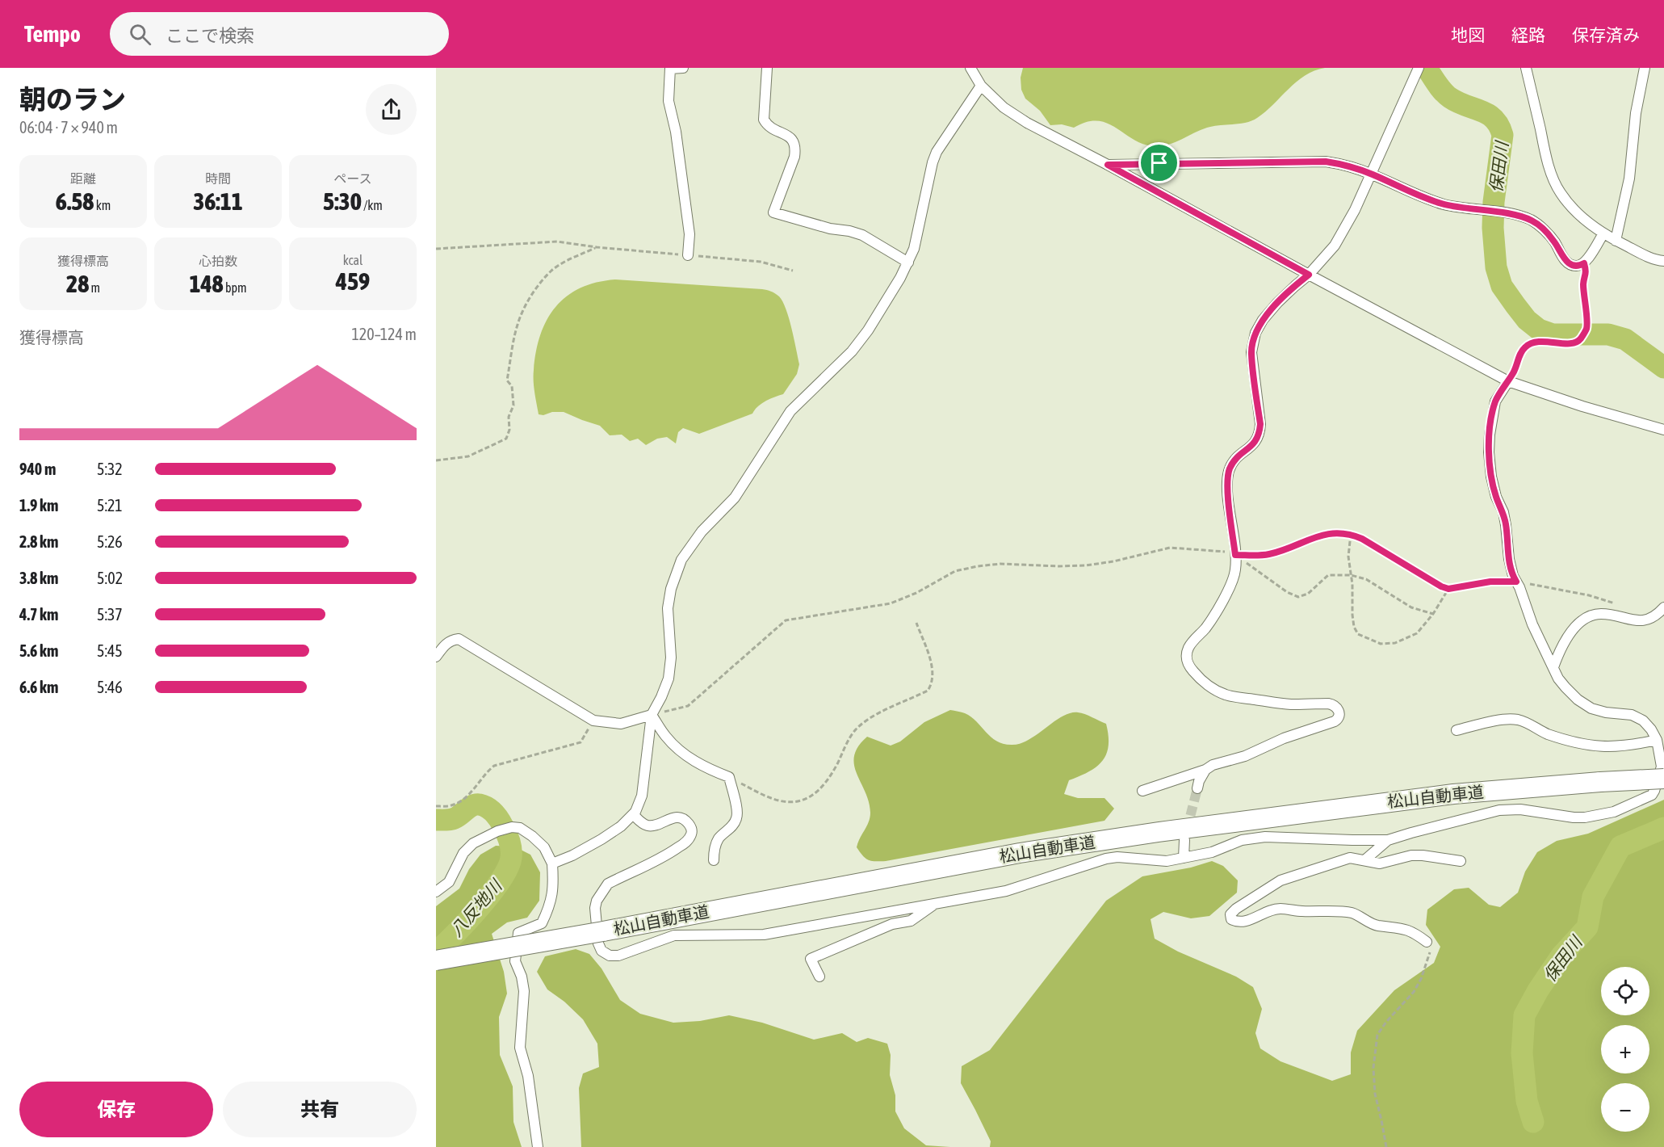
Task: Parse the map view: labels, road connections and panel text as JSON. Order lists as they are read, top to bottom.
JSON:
{
  "streets": {
    "highway": ["松山自動車道"]
  },
  "water": ["保田川", "八反地川"],
  "page": {
    "header": "Tempo",
    "search": "ここで検索",
    "nav": ["地図", "経路", "保存済み"],
    "heading": ["朝のラン", "06:04 · 7 × 940 m"],
    "stats": [
      ["距離", "6.58 km"],
      ["時間", "36:11"],
      ["ペース", "5:30 /km"],
      ["獲得標高", "28 m"],
      ["心拍数", "148 bpm"],
      ["kcal", "459"]
    ],
    "chart": ["獲得標高", "120–124 m"],
    "list": [
      {
        "name": "940 m",
        "note": "5:32"
      },
      {
        "name": "1.9 km",
        "note": "5:21"
      },
      {
        "name": "2.8 km",
        "note": "5:26"
      },
      {
        "name": "3.8 km",
        "note": "5:02"
      },
      {
        "name": "4.7 km",
        "note": "5:37"
      },
      {
        "name": "5.6 km",
        "note": "5:45"
      },
      {
        "name": "6.6 km",
        "note": "5:46"
      }
    ],
    "map_buttons": ["+", "−"],
    "buttons": ["保存", "共有"]
  }
}
